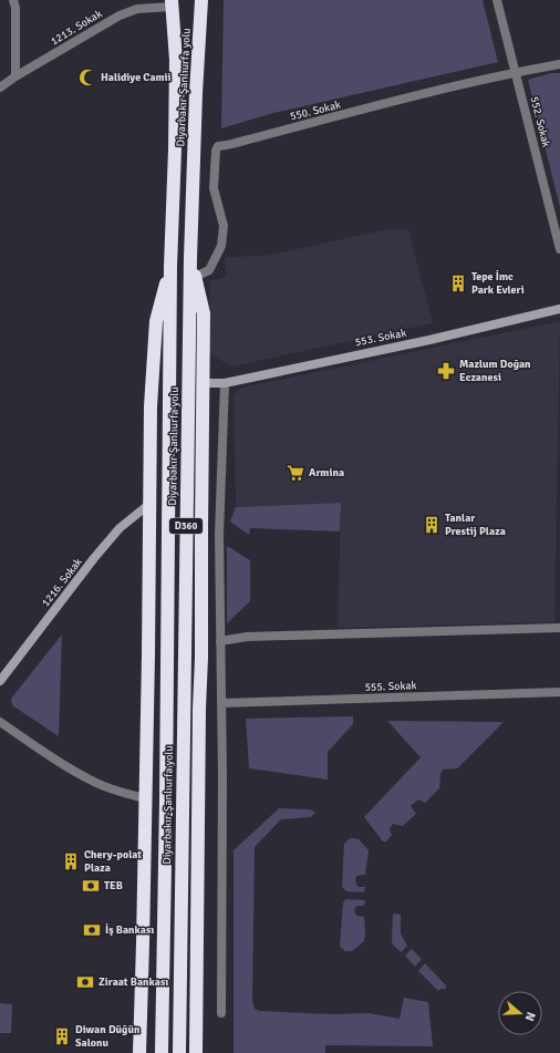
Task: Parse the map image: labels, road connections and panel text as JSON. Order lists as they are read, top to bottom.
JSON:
{
  "streets": {
    "highway": ["Diyarbakır-Şanlıurfa yolu", "D360"],
    "street": [
      "1213. Sokak",
      "550. Sokak",
      "552. Sokak",
      "553. Sokak",
      "1216. Sokak",
      "555. Sokak"
    ]
  },
  "crossings": [
    ["1213. Sokak", "Diyarbakır-Şanlıurfa yolu"],
    ["550. Sokak", "552. Sokak"]
  ],
  "places": {
    "mosque": ["Halidiye Camii"],
    "building": [
      "Tepe İmc Park Evleri",
      "Tanlar Prestij Plaza",
      "Chery-polat Plaza",
      "Diwan Düğün Salonu"
    ],
    "pharmacy": ["Mazlum Doğan Eczanesi"],
    "supermarket": ["Armina"],
    "bank": ["TEB", "İş Bankası", "Ziraat Bankası"]
  },
  "north": "right"
}
